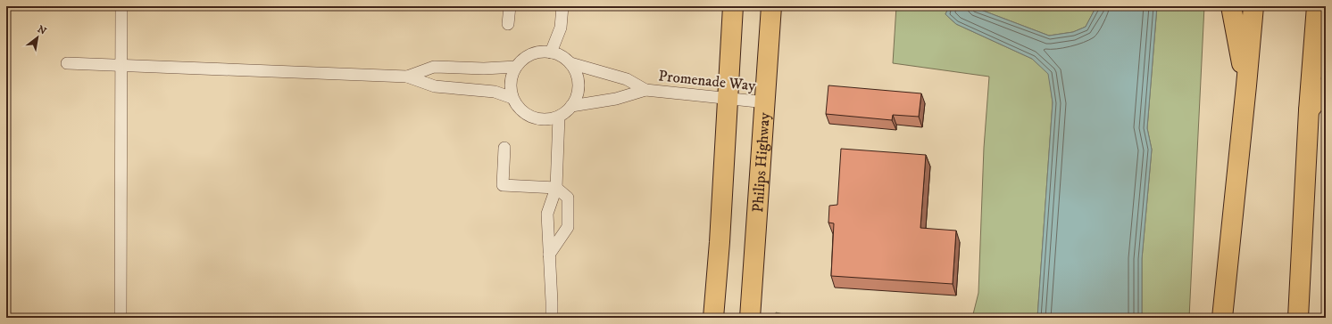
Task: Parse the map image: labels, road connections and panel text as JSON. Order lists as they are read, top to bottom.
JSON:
{
  "streets": {
    "main road": ["Philips Highway"],
    "lane": ["Promenade Way"]
  },
  "crossings": [
    ["Promenade Way", "Philips Highway"]
  ],
  "north": "top right"
}
